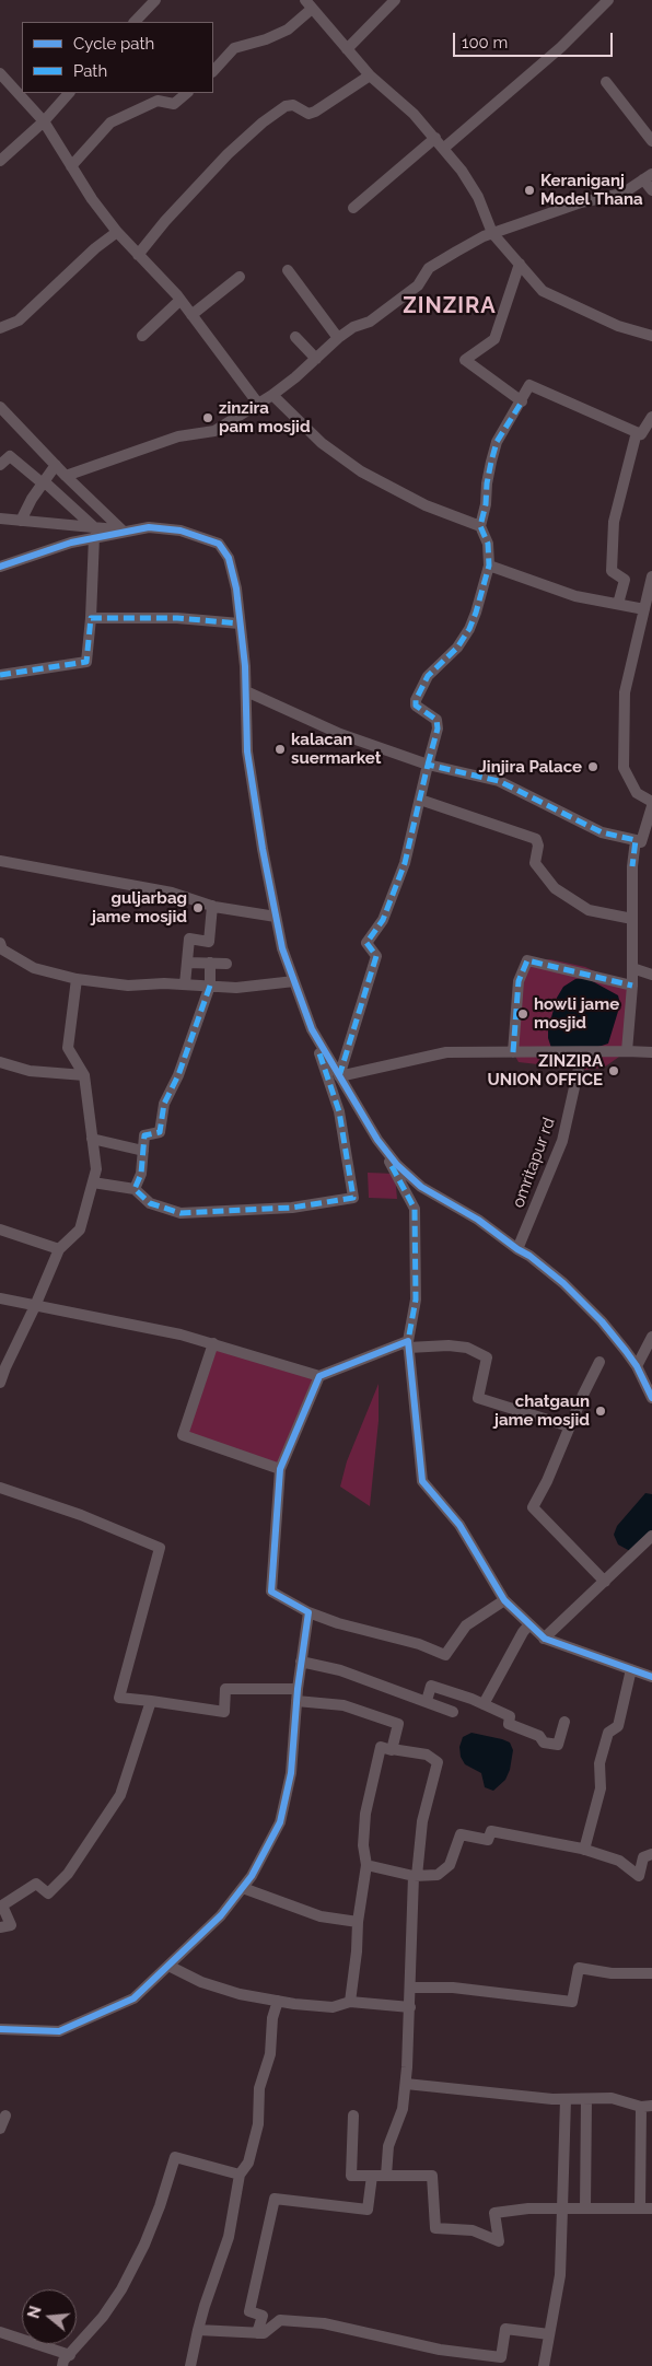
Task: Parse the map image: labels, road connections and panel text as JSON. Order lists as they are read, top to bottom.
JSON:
{
  "streets": {
    "street": ["omritapur rd"]
  },
  "districts": ["ZINZIRA"],
  "places": [
    "Keraniganj Model Thana",
    "zinzira pam mosjid",
    "kalacan suermarket",
    "Jinjira Palace",
    "guljarbag jame mosjid",
    "howli jame mosjid",
    "ZINZIRA UNION OFFICE",
    "chatgaun jame mosjid"
  ],
  "legend": ["Cycle path", "Path"],
  "scale_bar": "100 m",
  "north": "left"
}
